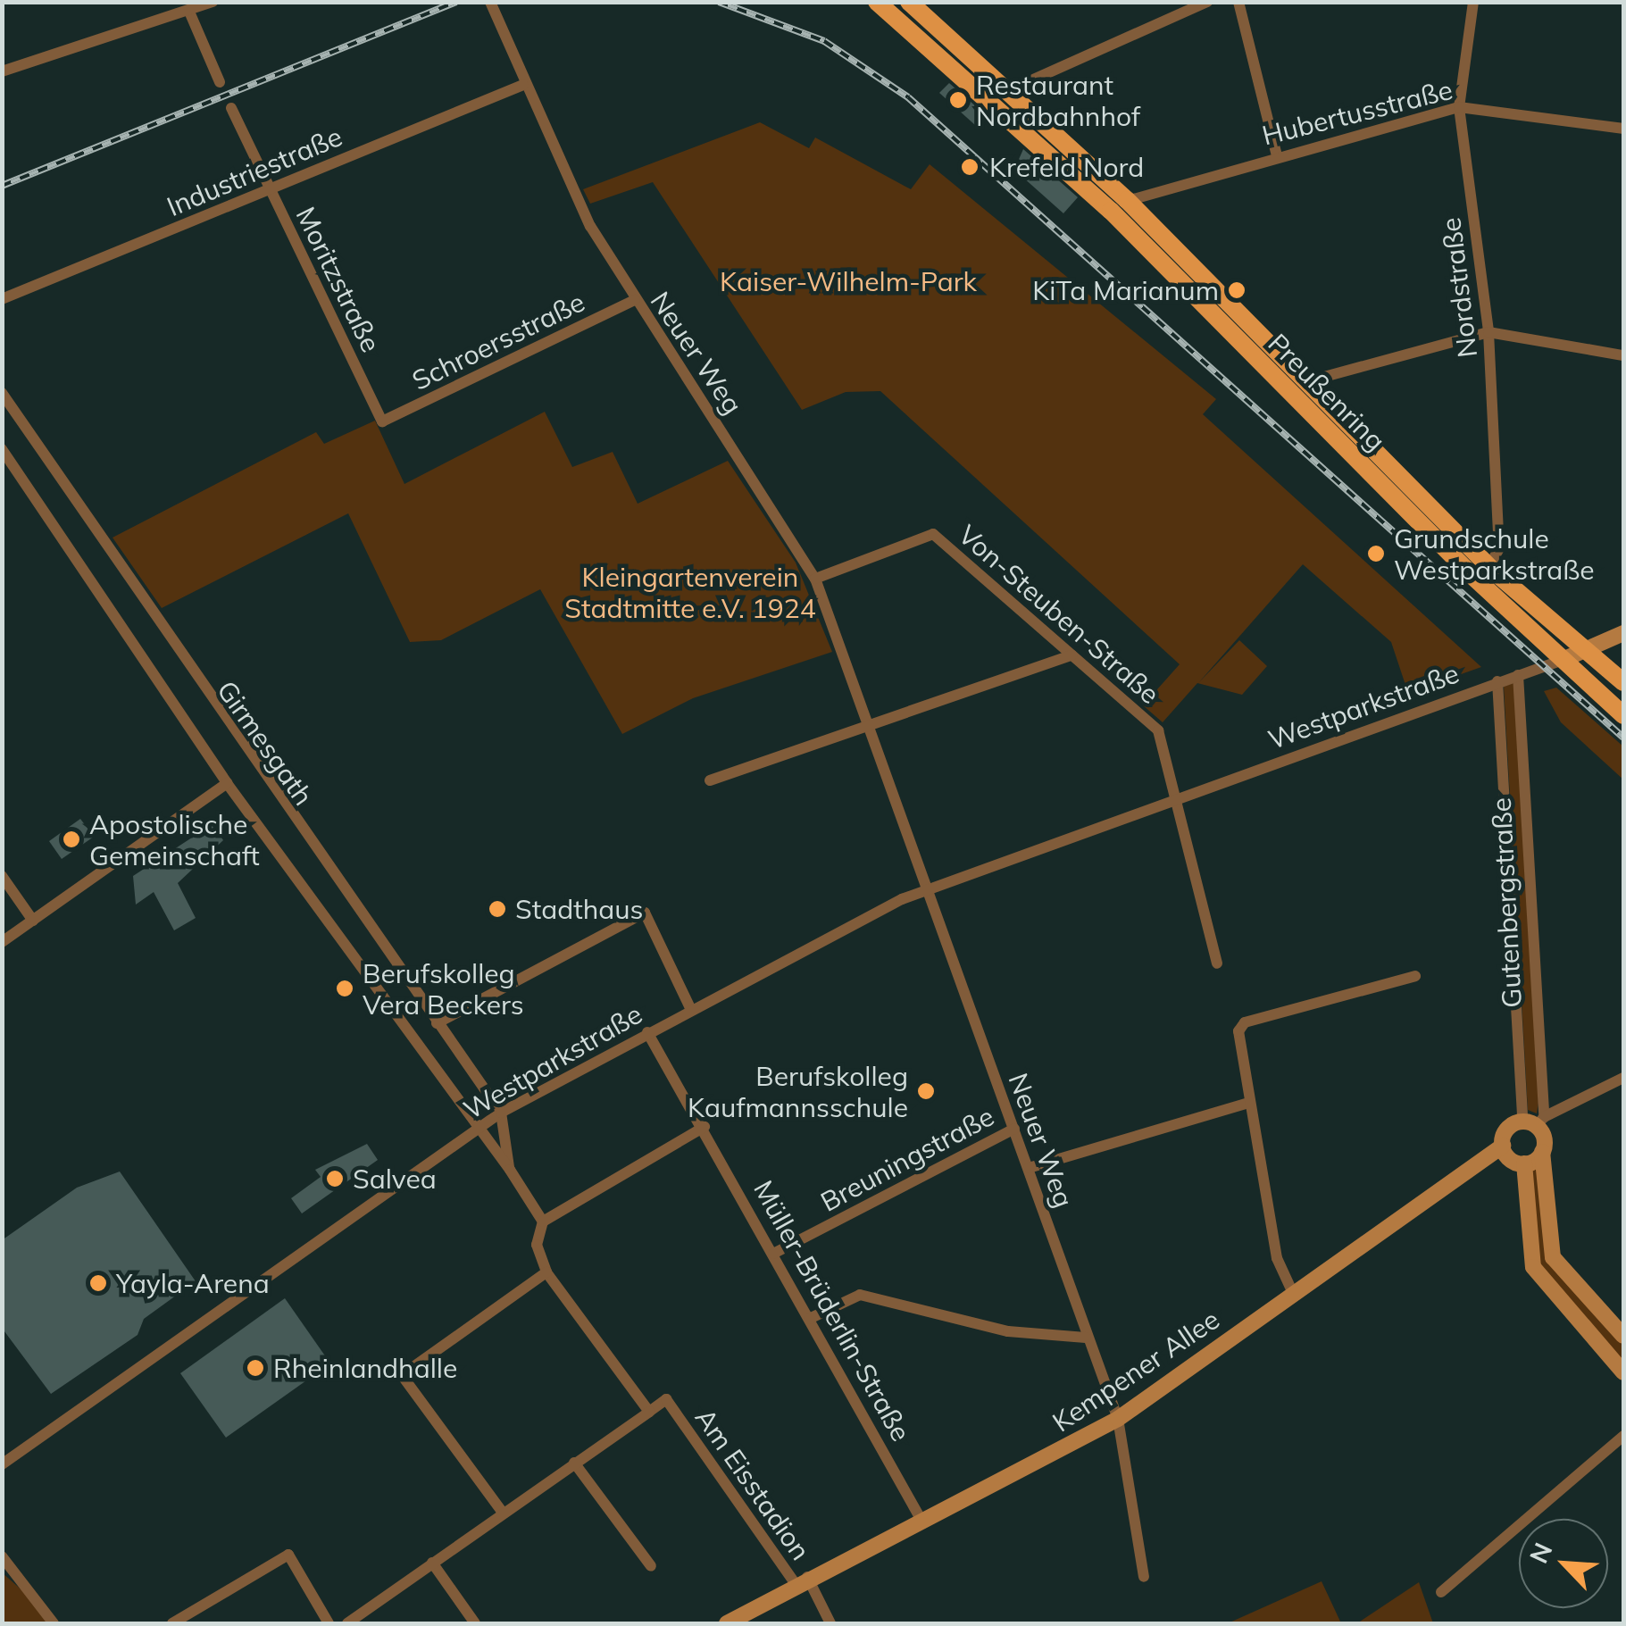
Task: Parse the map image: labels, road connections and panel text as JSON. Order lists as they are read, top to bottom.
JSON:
{
  "streets": {
    "main road": ["Preußenring"],
    "street": [
      "Hubertusstraße",
      "Industriestraße",
      "Moritzstraße",
      "Nordstraße",
      "Schroersstraße",
      "Neuer Weg",
      "Von-Steuben-Straße",
      "Westparkstraße",
      "Girmesgath",
      "Gutenbergstraße",
      "Breuningstraße",
      "Müller-Brüderlin-Straße",
      "Kempener Allee",
      "Am Eisstadion"
    ]
  },
  "crossings": [
    ["Hubertusstraße", "Nordstraße"],
    ["Hubertusstraße", "Preußenring"],
    ["Industriestraße", "Moritzstraße"],
    ["Industriestraße", "Neuer Weg"],
    ["Moritzstraße", "Schroersstraße"],
    ["Nordstraße", "Preußenring"],
    ["Schroersstraße", "Neuer Weg"],
    ["Neuer Weg", "Von-Steuben-Straße"],
    ["Neuer Weg", "Westparkstraße"],
    ["Neuer Weg", "Breuningstraße"],
    ["Neuer Weg", "Kempener Allee"],
    ["Preußenring", "Westparkstraße"],
    ["Von-Steuben-Straße", "Westparkstraße"],
    ["Westparkstraße", "Girmesgath"],
    ["Westparkstraße", "Gutenbergstraße"],
    ["Westparkstraße", "Müller-Brüderlin-Straße"],
    ["Gutenbergstraße", "Kempener Allee"],
    ["Breuningstraße", "Müller-Brüderlin-Straße"],
    ["Müller-Brüderlin-Straße", "Kempener Allee"],
    ["Kempener Allee", "Am Eisstadion"]
  ],
  "parks": ["Kaiser-Wilhelm-Park", "Kleingartenverein Stadtmitte e.V. 1924"],
  "places": [
    "Restaurant Nordbahnhof",
    "Krefeld Nord",
    "KiTa Marianum",
    "Grundschule Westparkstraße",
    "Apostolische Gemeinschaft",
    "Stadthaus",
    "Berufskolleg Vera Beckers",
    "Berufskolleg Kaufmannsschule",
    "Salvea",
    "Yayla-Arena",
    "Rheinlandhalle"
  ],
  "north": "top left"
}
